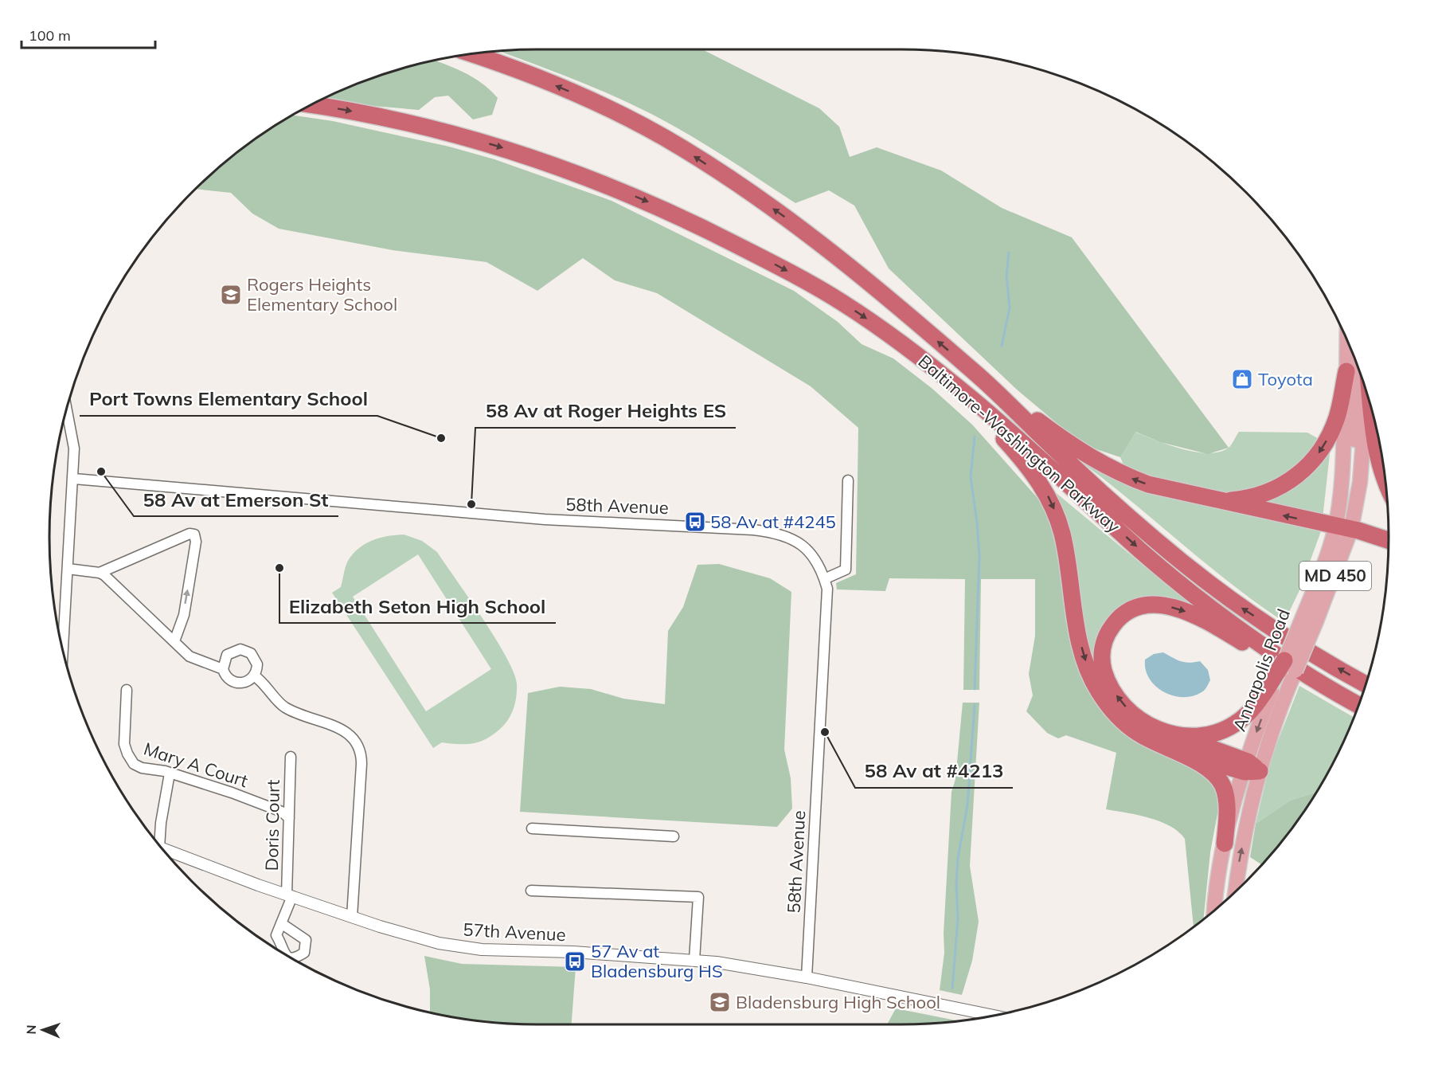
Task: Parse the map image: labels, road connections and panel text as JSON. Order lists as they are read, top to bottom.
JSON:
{
  "streets": {
    "highway": ["Baltimore-Washington Parkway"],
    "main road": ["MD 450", "Annapolis Road"],
    "street": [
      "58th Avenue",
      "Mary A Court",
      "Doris Court",
      "57th Avenue"
    ]
  },
  "crossings": [
    ["58th Avenue", "57th Avenue"],
    ["Mary A Court", "Doris Court"],
    ["Doris Court", "57th Avenue"]
  ],
  "places": {
    "school or university": ["Rogers Heights Elementary School", "Bladensburg High School"],
    "shop": ["Toyota"],
    "other": [
      "Port Towns Elementary School",
      "58 Av at Emerson St",
      "58 Av at Roger Heights ES",
      "Elizabeth Seton High School",
      "58 Av at #4213"
    ],
    "bus stop": ["58 Av at #4245", "57 Av at Bladensburg HS"]
  },
  "scale_bar": "100 m",
  "north": "left"
}
